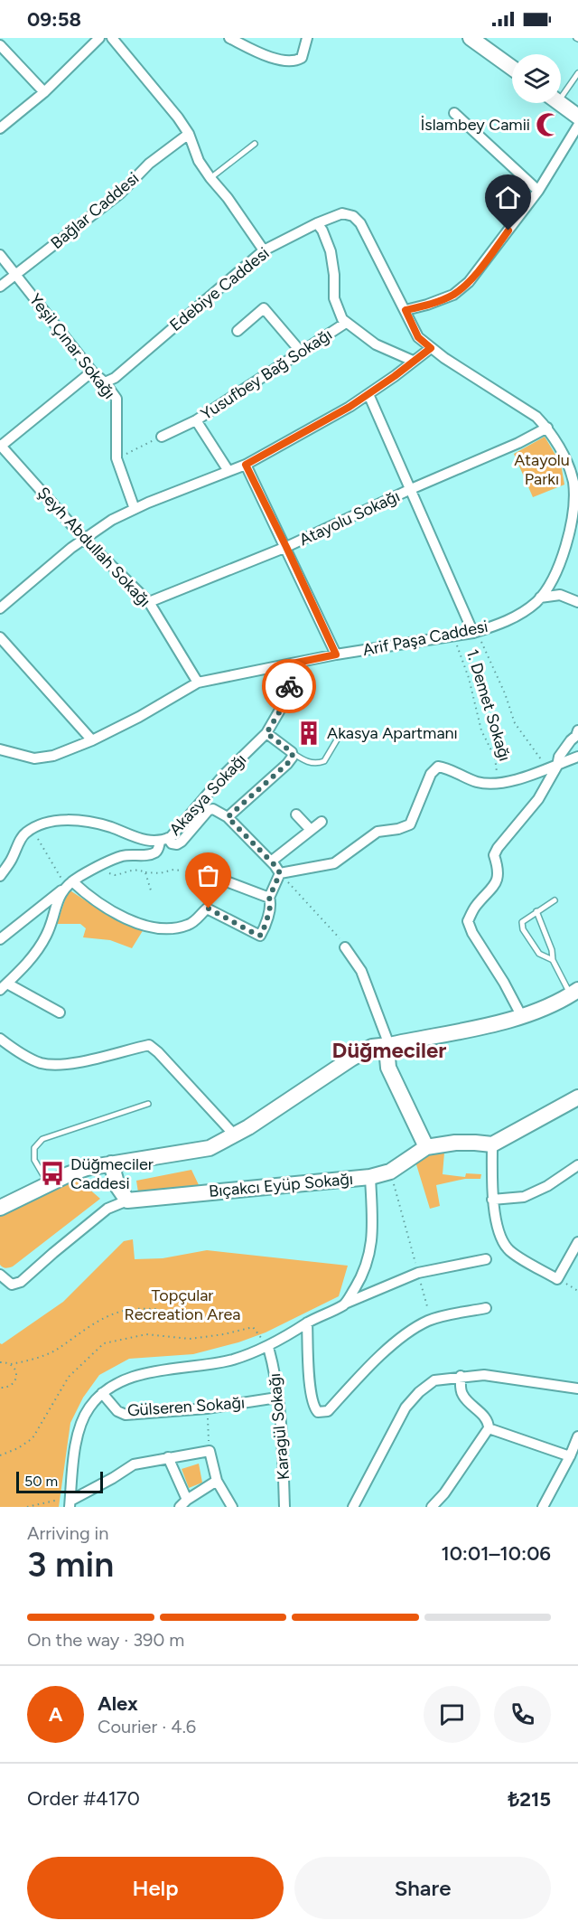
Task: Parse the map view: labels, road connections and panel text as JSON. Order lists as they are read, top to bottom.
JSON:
{
  "streets": {
    "street": [
      "Bağlar Caddesi",
      "Edebiye Caddesi",
      "Yeşil Çınar Sokağı",
      "Yusufbey Bağ Sokağı",
      "Atayolu Sokağı",
      "Şeyh Abdullah Sokağı",
      "Arif Paşa Caddesi",
      "Akasya Sokağı",
      "Bıçakcı Eyüp Sokağı",
      "Gülseren Sokağı",
      "Karagül Sokağı"
    ],
    "path": ["1. Demet Sokağı"]
  },
  "crossings": [
    ["Bağlar Caddesi", "Yeşil Çınar Sokağı"],
    ["Edebiye Caddesi", "Yeşil Çınar Sokağı"],
    ["Edebiye Caddesi", "Arif Paşa Caddesi"],
    ["Atayolu Sokağı", "Şeyh Abdullah Sokağı"],
    ["Atayolu Sokağı", "Arif Paşa Caddesi"],
    ["Şeyh Abdullah Sokağı", "Arif Paşa Caddesi"],
    ["Arif Paşa Caddesi", "1. Demet Sokağı"],
    ["Arif Paşa Caddesi", "Akasya Sokağı"],
    ["Gülseren Sokağı", "Karagül Sokağı"]
  ],
  "districts": ["Düğmeciler"],
  "parks": ["Atayolu Parkı", "Topçular Recreation Area"],
  "places": {
    "mosque": ["İslambey Camii"],
    "building": ["Akasya Apartmanı"],
    "bus stop": ["Düğmeciler Caddesi"]
  },
  "scale_bar": "50 m",
  "page": {
    "status": "09:58",
    "scale": "50 m",
    "heading": ["3 min", "Arriving in", "10:01–10:06"],
    "panel": [
      "Alex",
      "Courier · 4.6",
      "Order #4170",
      "₺215"
    ],
    "bar": "On the way · 390 m",
    "round": "A",
    "buttons": ["Help", "Share"]
  }
}
